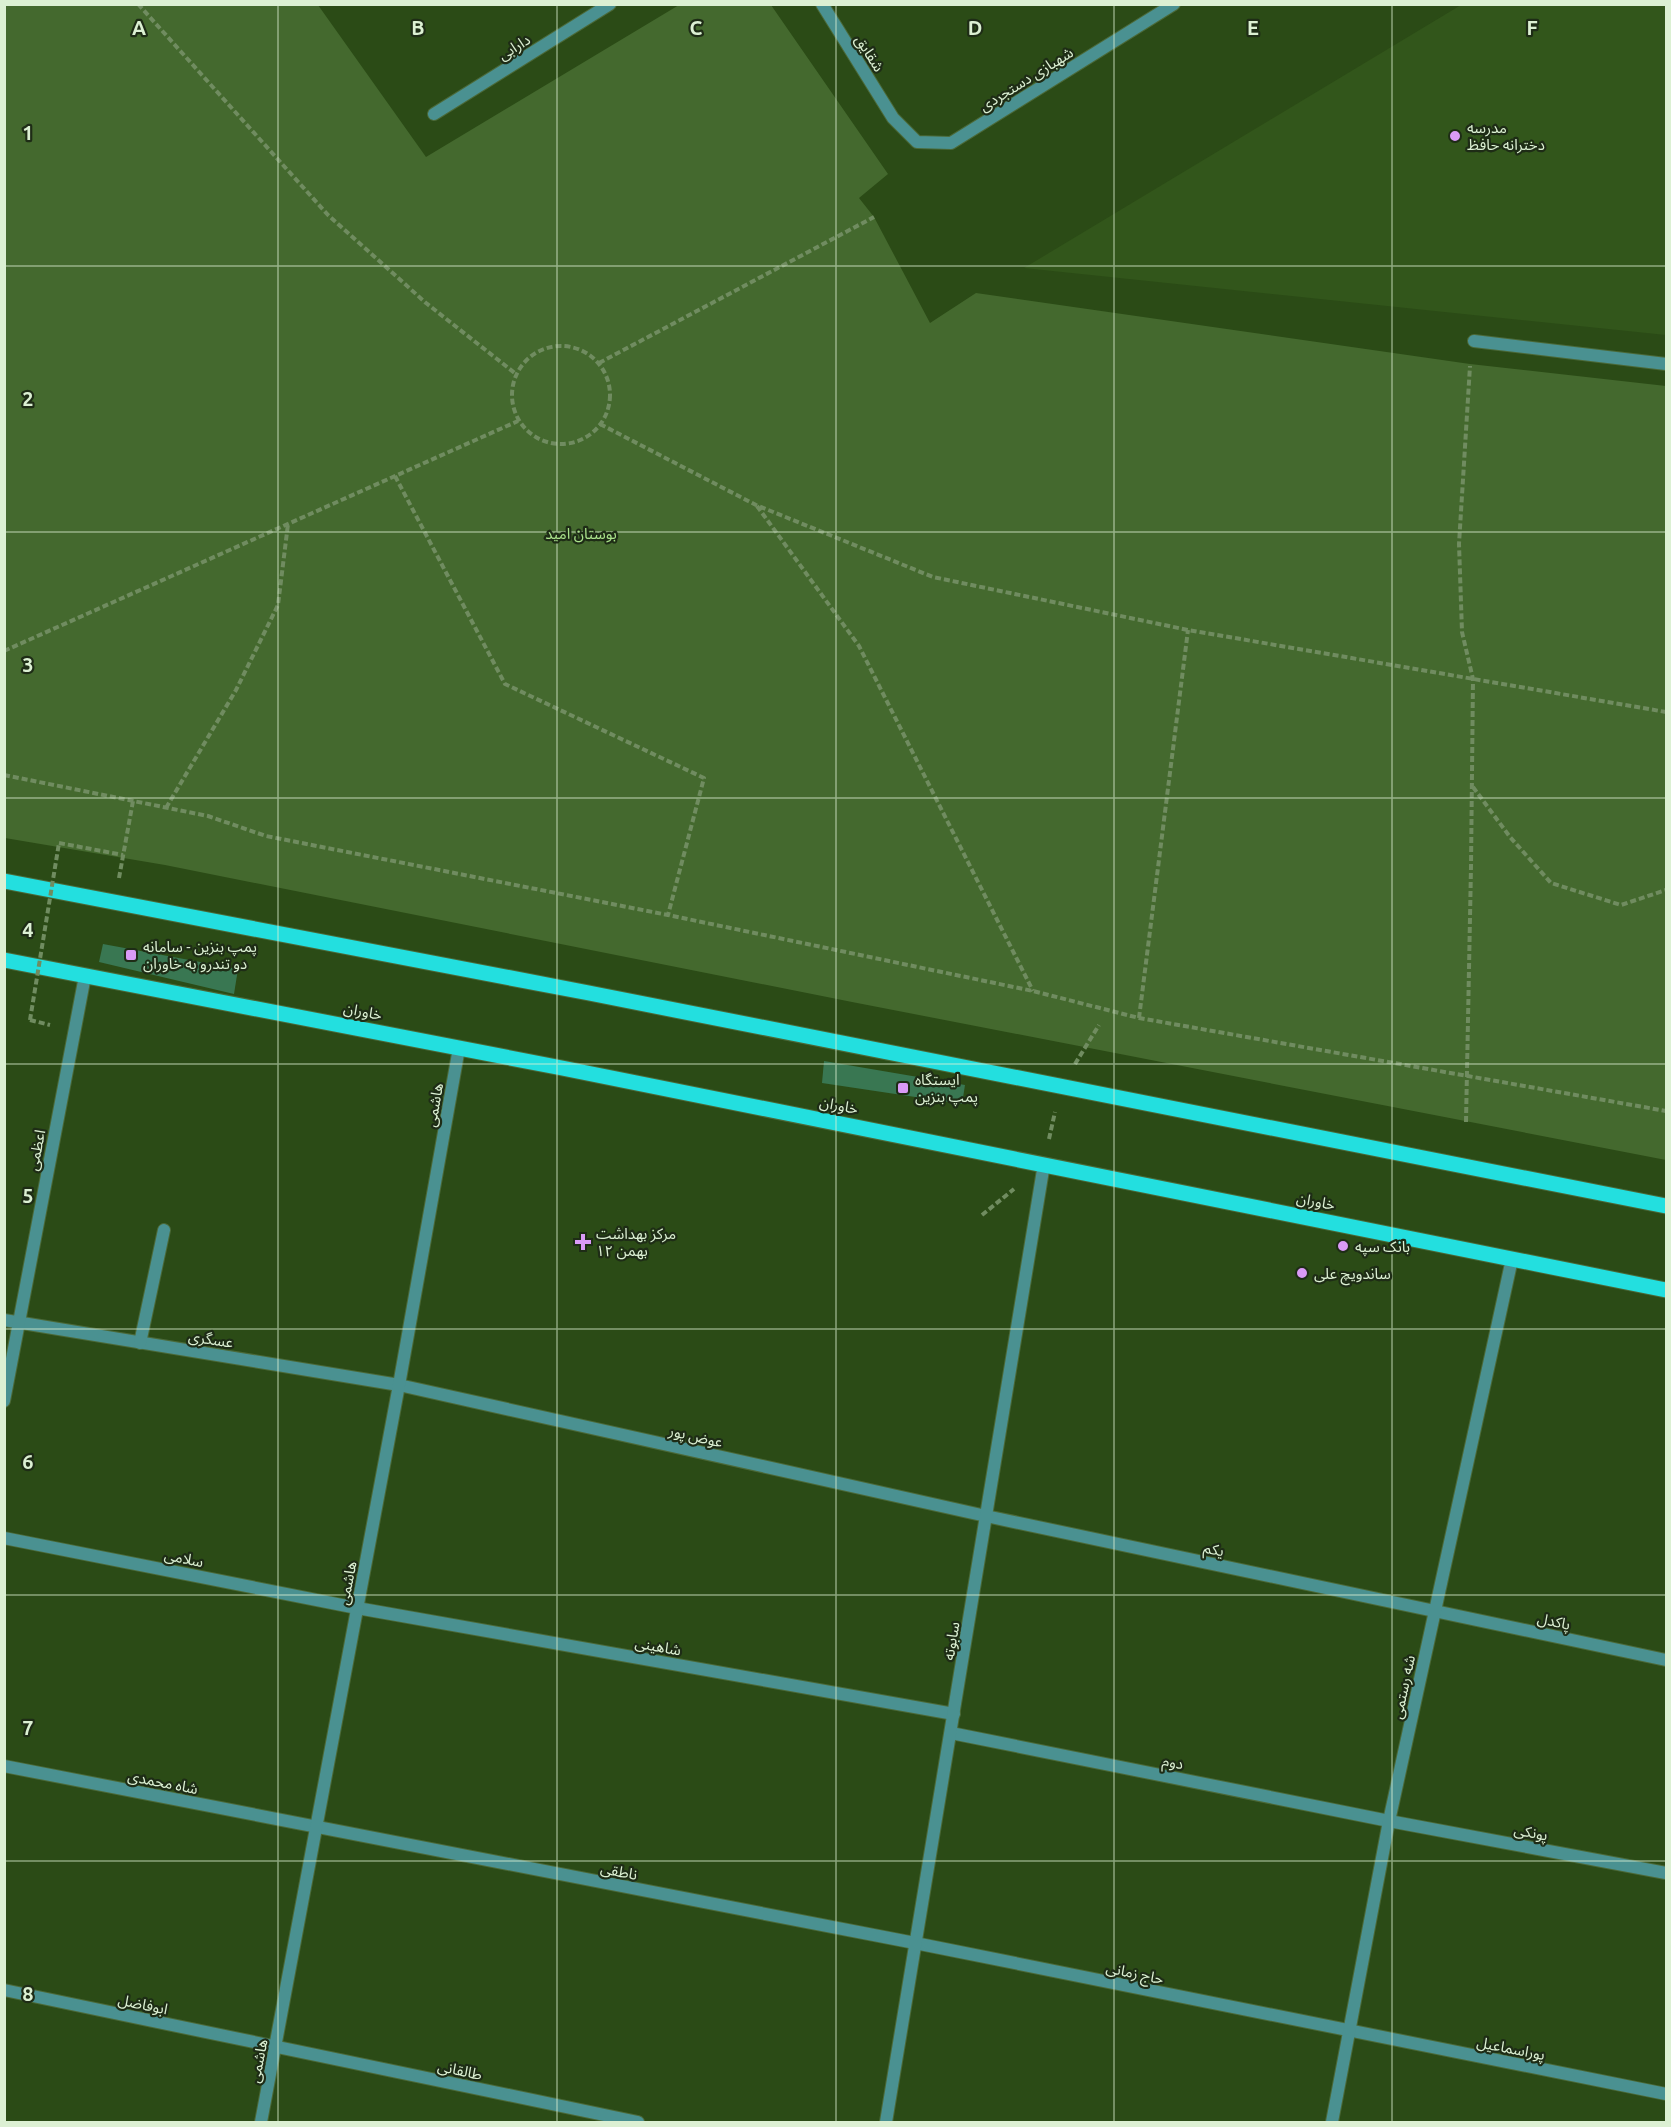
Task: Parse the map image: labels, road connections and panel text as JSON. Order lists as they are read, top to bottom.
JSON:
{
  "streets": {
    "main road": ["خاوران"],
    "street": [
      "دارابی",
      "شقایق",
      "شهبازی دستجردی",
      "هاشمی",
      "اعظمی",
      "عسگری",
      "عوض پور",
      "یکم",
      "سلامی",
      "پاکدل",
      "سابوته",
      "شاهینی",
      "شه رستمی",
      "دوم",
      "شاه محمدی",
      "پونکی",
      "ناطقی",
      "حاج زمانی",
      "ابوفاضل",
      "پوراسماعیل",
      "طالقانی"
    ]
  },
  "crossings": [
    ["شقایق", "شهبازی دستجردی"],
    ["خاوران", "هاشمی"],
    ["خاوران", "اعظمی"],
    ["خاوران", "سابوته"],
    ["خاوران", "شه رستمی"],
    ["هاشمی", "عسگری"],
    ["هاشمی", "عوض پور"],
    ["هاشمی", "سلامی"],
    ["هاشمی", "شاهینی"],
    ["هاشمی", "شاه محمدی"],
    ["هاشمی", "ناطقی"],
    ["هاشمی", "ابوفاضل"],
    ["هاشمی", "طالقانی"],
    ["اعظمی", "عسگری"],
    ["عسگری", "عوض پور"],
    ["عوض پور", "یکم"],
    ["عوض پور", "سابوته"],
    ["یکم", "پاکدل"],
    ["یکم", "سابوته"],
    ["یکم", "شه رستمی"],
    ["سلامی", "شاهینی"],
    ["پاکدل", "شه رستمی"],
    ["سابوته", "شاهینی"],
    ["سابوته", "دوم"],
    ["سابوته", "ناطقی"],
    ["سابوته", "حاج زمانی"],
    ["شه رستمی", "دوم"],
    ["شه رستمی", "پونکی"],
    ["شه رستمی", "حاج زمانی"],
    ["شه رستمی", "پوراسماعیل"],
    ["دوم", "پونکی"],
    ["شاه محمدی", "ناطقی"],
    ["ناطقی", "حاج زمانی"],
    ["حاج زمانی", "پوراسماعیل"],
    ["ابوفاضل", "طالقانی"]
  ],
  "parks": ["بوستان امید"],
  "places": {
    "other": ["مدرسه دخترانه حافظ", "بانک سپه", "ساندویچ علی"],
    "transit": ["پمپ بنزین - سامانه دو تندرو به خاوران", "ایستگاه پمپ بنزین"],
    "health": ["مرکز بهداشت ۱۲ بهمن"]
  },
  "grid": {
    "columns": [
      "A",
      "B",
      "C",
      "D",
      "E",
      "F"
    ],
    "rows": [
      "1",
      "2",
      "3",
      "4",
      "5",
      "6",
      "7",
      "8"
    ]
  }
}
